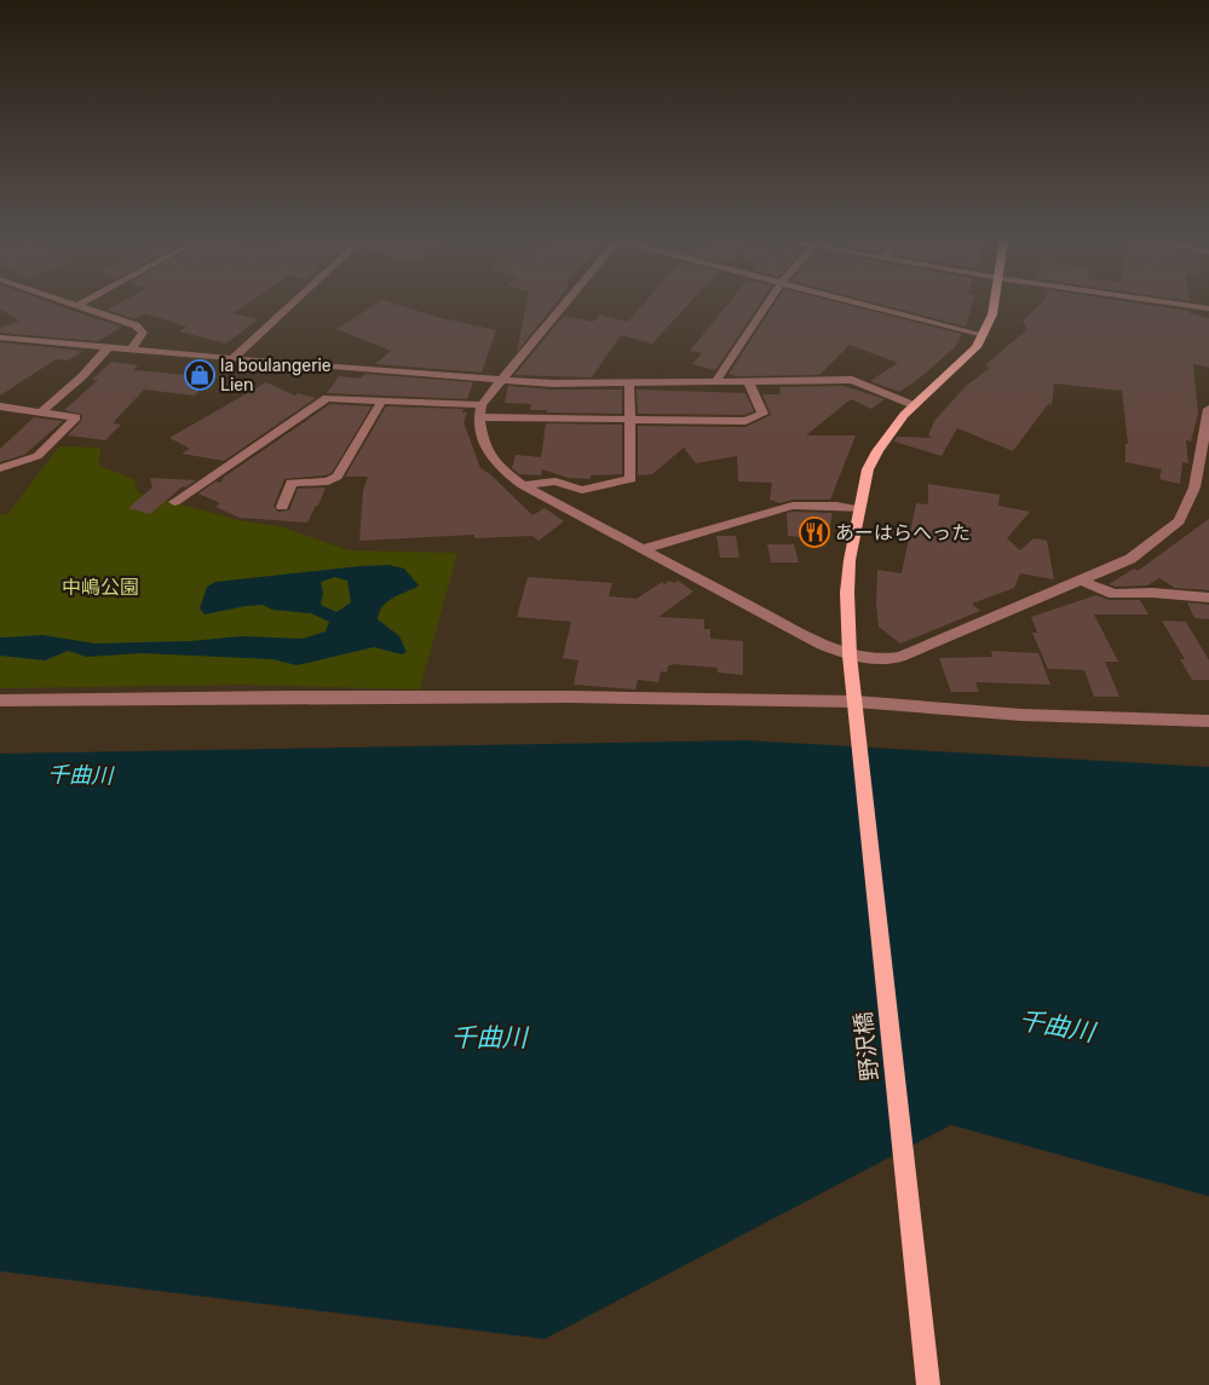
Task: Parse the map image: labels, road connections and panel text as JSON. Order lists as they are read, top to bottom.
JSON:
{
  "streets": {
    "main road": ["野沢橋"]
  },
  "water": ["千曲川"],
  "parks": ["中嶋公園"],
  "places": {
    "shop": ["la boulangerie Lien"],
    "restaurant": ["あーはらへった"]
  }
}
